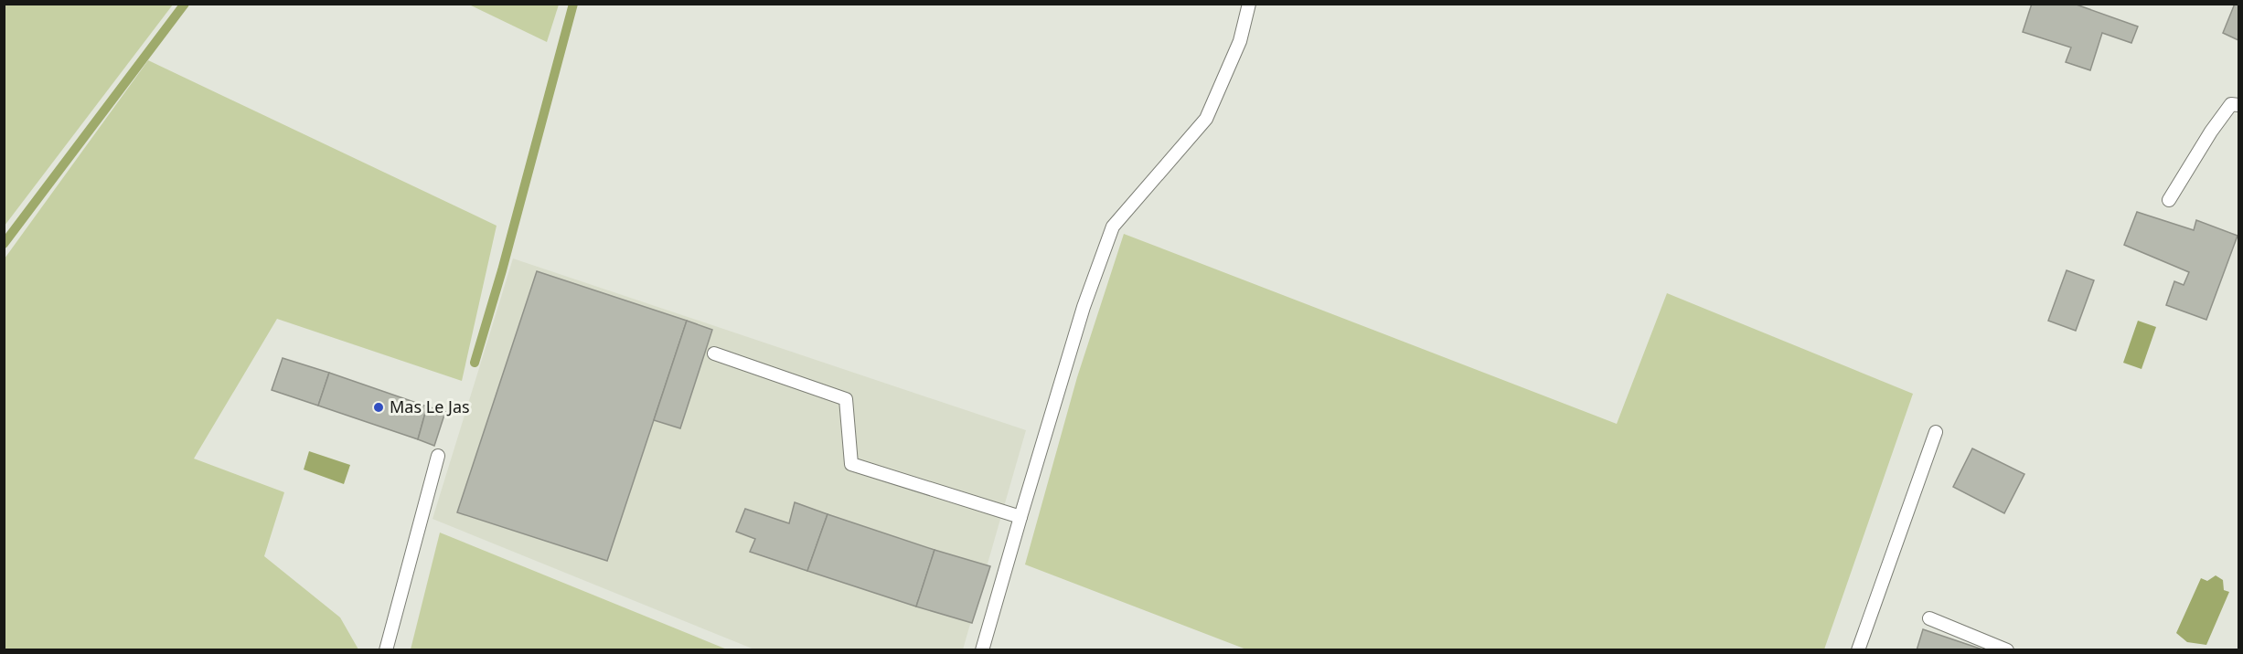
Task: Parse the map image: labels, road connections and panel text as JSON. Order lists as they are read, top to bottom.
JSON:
{
  "places": ["Mas Le Jas"]
}
